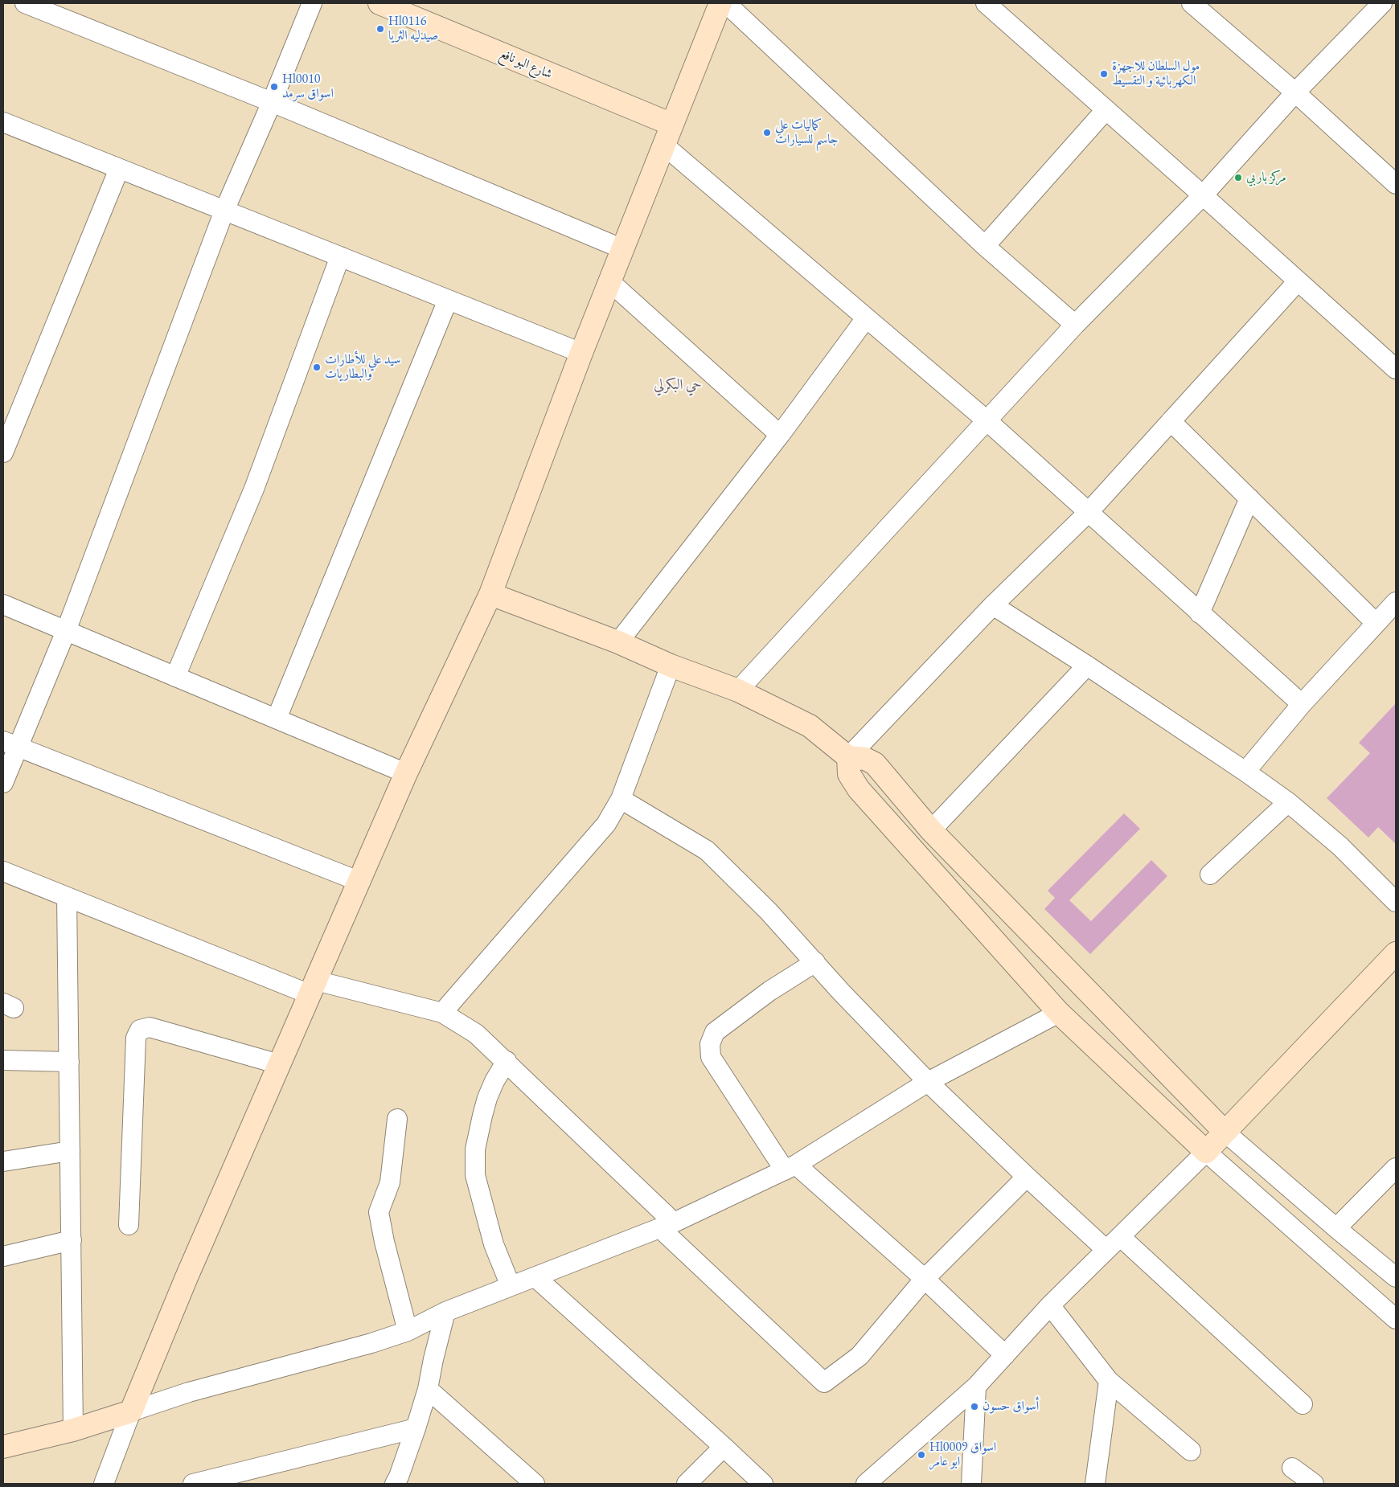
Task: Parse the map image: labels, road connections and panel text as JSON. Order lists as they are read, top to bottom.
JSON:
{
  "streets": {
    "street": ["شارع البو نافع"]
  },
  "districts": ["حي البكرلي"],
  "places": [
    "Hl0116 صيدليه الثريا",
    "مول السلطان للاجهزة الكهربائية و التقسيط",
    "Hl0010 اسواق سرمد",
    "كماليات علي جاسم للسيارات",
    "مركز باربي",
    "سيد علي للأطارات والبطاريات",
    "أسواق حسون",
    "Hl0009 اسواق ابو عامر"
  ]
}
